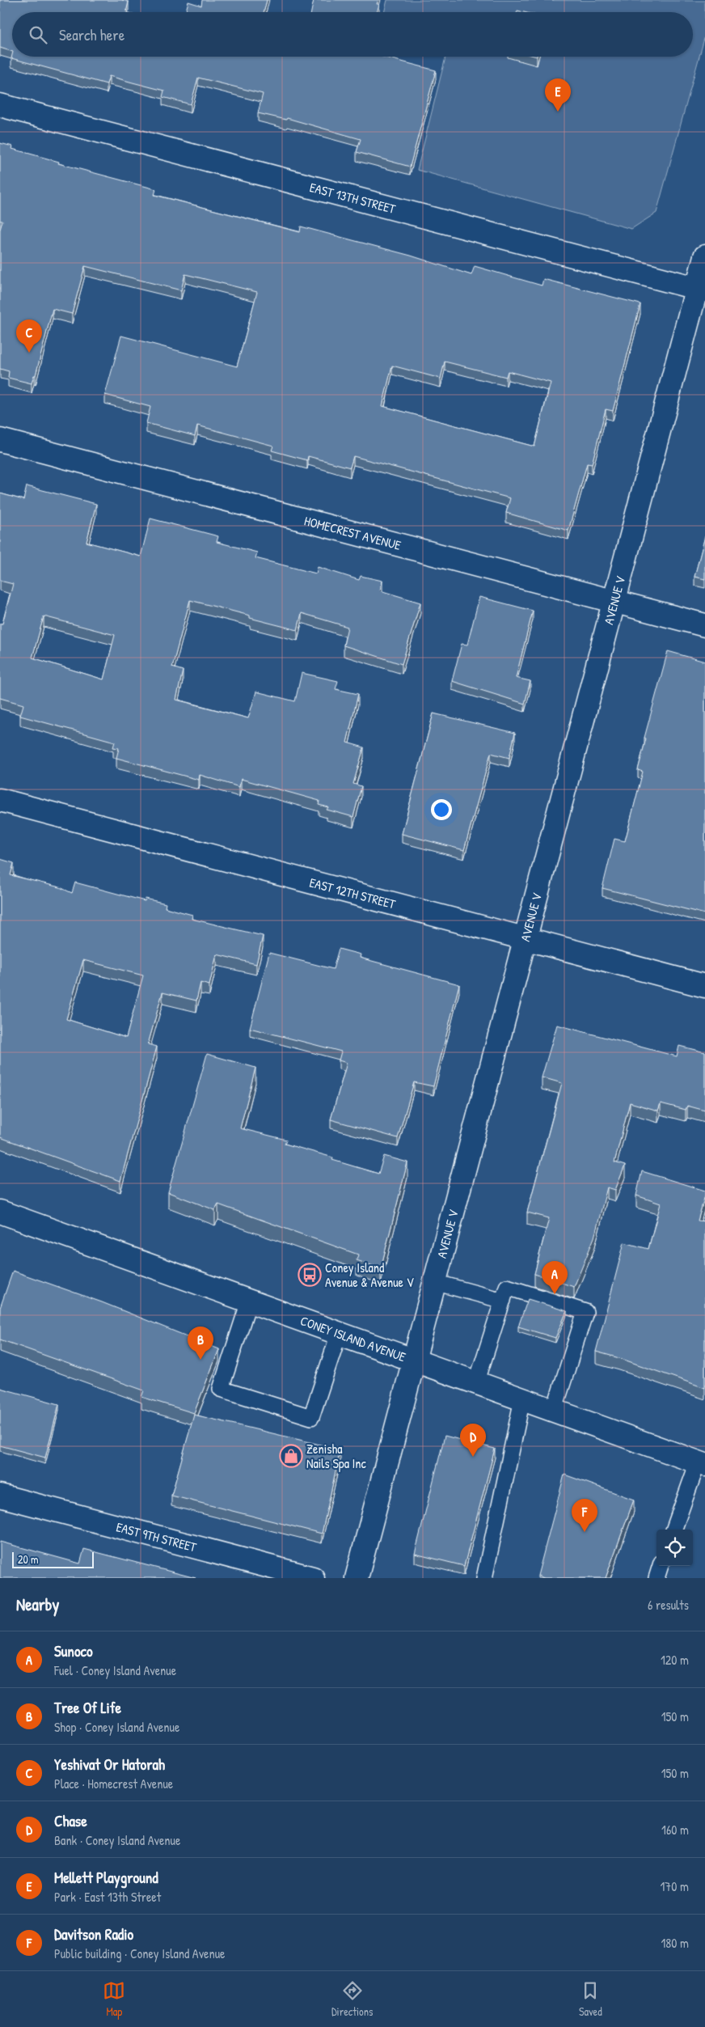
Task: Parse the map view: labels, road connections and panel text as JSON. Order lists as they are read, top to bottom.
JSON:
{
  "streets": {
    "street": [
      "EAST 13TH STREET",
      "HOMECREST AVENUE",
      "AVENUE V",
      "EAST 12TH STREET",
      "CONEY ISLAND AVENUE",
      "EAST 9TH STREET"
    ]
  },
  "crossings": [
    ["EAST 13TH STREET", "AVENUE V"],
    ["HOMECREST AVENUE", "AVENUE V"],
    ["AVENUE V", "EAST 12TH STREET"],
    ["AVENUE V", "CONEY ISLAND AVENUE"]
  ],
  "places": {
    "bus stop": ["Coney Island Avenue & Avenue V"],
    "shop": ["Zenisha Nails Spa Inc"]
  },
  "scale_bar": "20 m",
  "page": {
    "search": "Search here",
    "pins": [
      "E",
      "C",
      "A",
      "B",
      "D",
      "F"
    ],
    "scale": "20 m",
    "heading": ["Nearby", "6 results"],
    "list": [
      {
        "mark": "A",
        "name": "Sunoco",
        "note": "Fuel · Coney Island Avenue",
        "value": "120 m"
      },
      {
        "mark": "B",
        "name": "Tree Of Life",
        "note": "Shop · Coney Island Avenue",
        "value": "150 m"
      },
      {
        "mark": "C",
        "name": "Yeshivat Or Hatorah",
        "note": "Place · Homecrest Avenue",
        "value": "150 m"
      },
      {
        "mark": "D",
        "name": "Chase",
        "note": "Bank · Coney Island Avenue",
        "value": "160 m"
      },
      {
        "mark": "E",
        "name": "Mellett Playground",
        "note": "Park · East 13th Street",
        "value": "170 m"
      },
      {
        "mark": "F",
        "name": "Davitson Radio",
        "note": "Public building · Coney Island Avenue",
        "value": "180 m"
      }
    ],
    "nav": ["Map", "Directions", "Saved"]
  }
}
